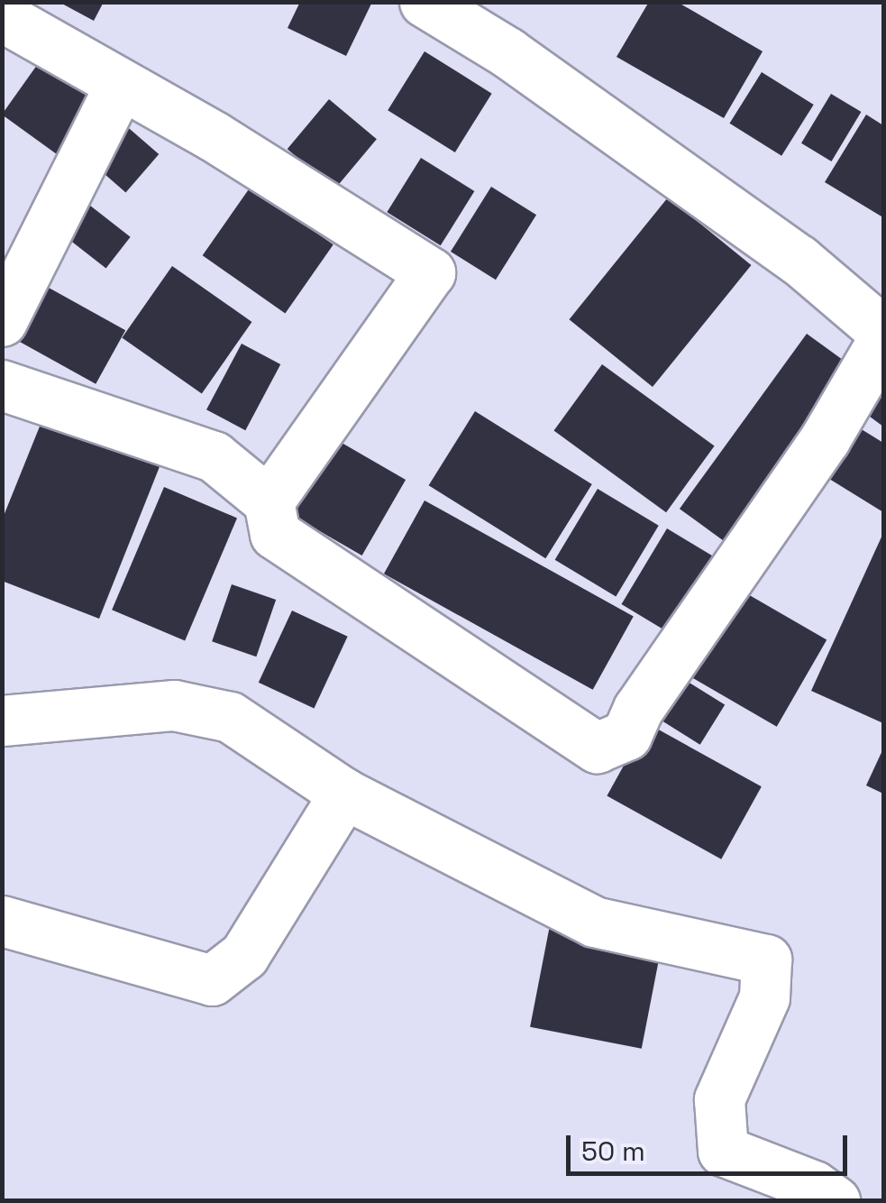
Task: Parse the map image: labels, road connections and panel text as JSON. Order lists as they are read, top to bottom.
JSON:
{
  "scale_bar": "50 m"
}
